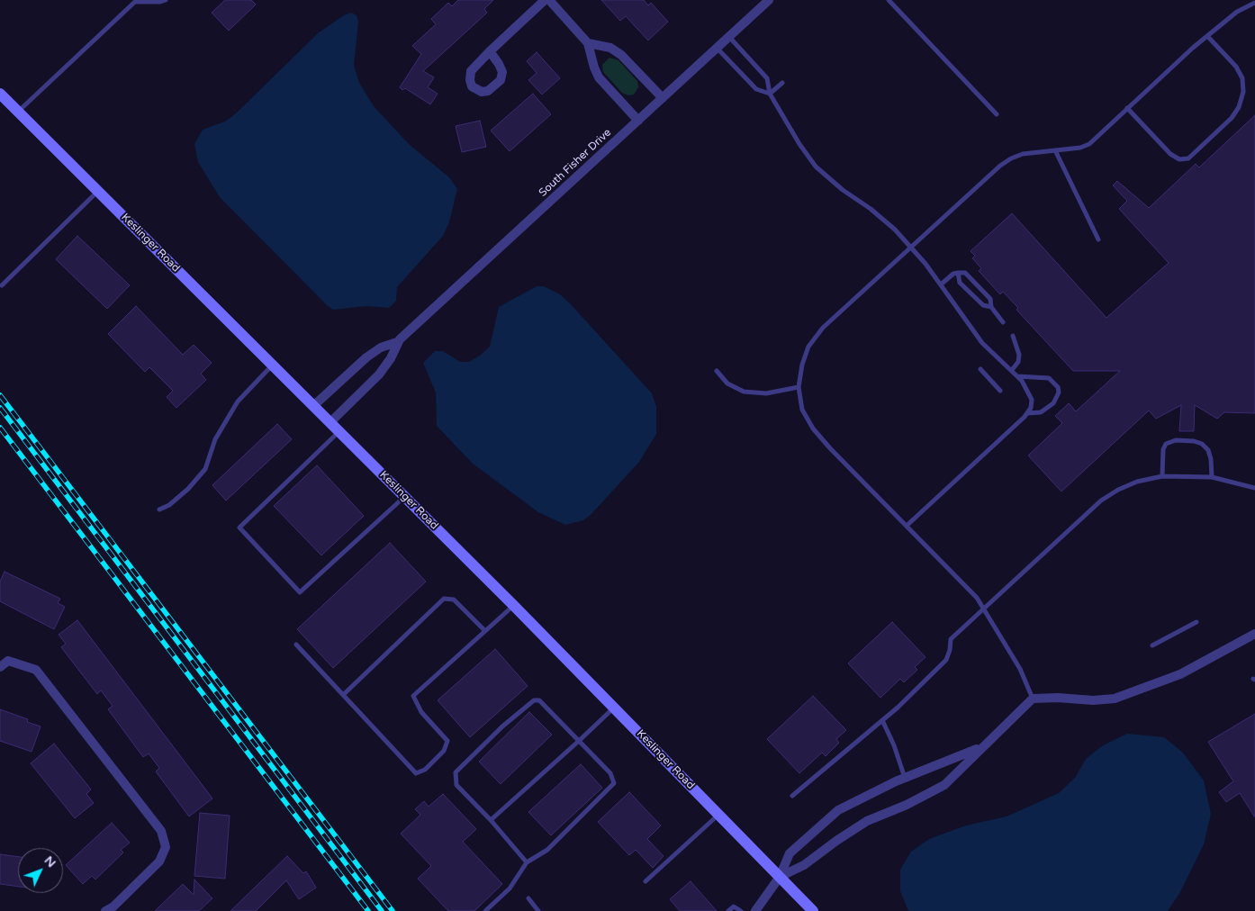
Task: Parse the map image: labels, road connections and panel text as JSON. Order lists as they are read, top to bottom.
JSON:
{
  "streets": {
    "main road": ["Keslinger Road"],
    "street": ["South Fisher Drive"]
  },
  "crossings": [
    ["South Fisher Drive", "Keslinger Road"]
  ],
  "north": "top right"
}
